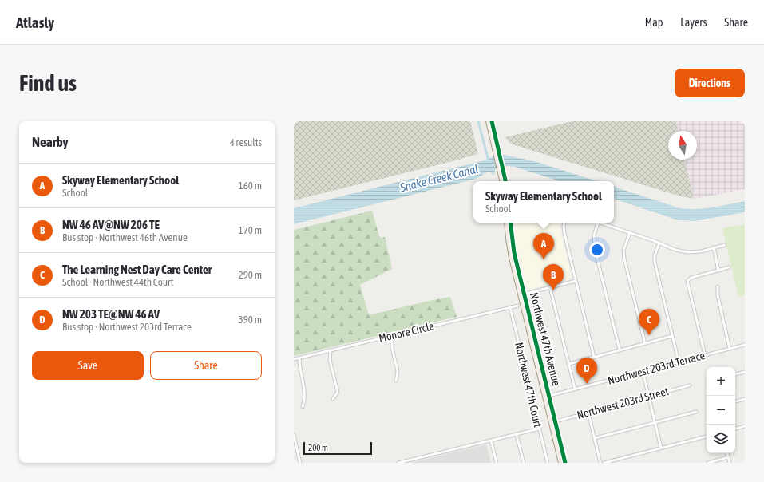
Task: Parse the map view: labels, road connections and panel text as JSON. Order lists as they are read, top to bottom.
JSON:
{
  "streets": {
    "main road": ["Northwest 47th Avenue"],
    "street": [
      "Monore Circle",
      "Northwest 203rd Terrace",
      "Northwest 47th Court",
      "Northwest 203rd Street"
    ]
  },
  "crossings": [
    ["Monore Circle", "Northwest 47th Court"],
    ["Northwest 47th Avenue", "Northwest 203rd Terrace"],
    ["Northwest 47th Avenue", "Northwest 203rd Street"]
  ],
  "water": ["Snake Creek Canal"],
  "scale_bar": "200 m",
  "north": "top",
  "page": {
    "header": "Atlasly",
    "nav": ["Map", "Layers", "Share"],
    "buttons": [
      "Directions",
      ["Save", "Share"]
    ],
    "title": "Find us",
    "heading": ["Nearby", "4 results"],
    "list": [
      {
        "mark": "A",
        "name": "Skyway Elementary School",
        "note": "School",
        "value": "160 m"
      },
      {
        "mark": "B",
        "name": "NW 46 AV@NW 206 TE",
        "note": "Bus stop · Northwest 46th Avenue",
        "value": "170 m"
      },
      {
        "mark": "C",
        "name": "The Learning Nest Day Care Center",
        "note": "School · Northwest 44th Court",
        "value": "290 m"
      },
      {
        "mark": "D",
        "name": "NW 203 TE@NW 46 AV",
        "note": "Bus stop · Northwest 203rd Terrace",
        "value": "390 m"
      }
    ],
    "popup": ["Skyway Elementary School", "School"],
    "pins": [
      "A",
      "B",
      "C",
      "D"
    ],
    "map_buttons": ["+", "−"],
    "scale": "200 m"
  }
}
